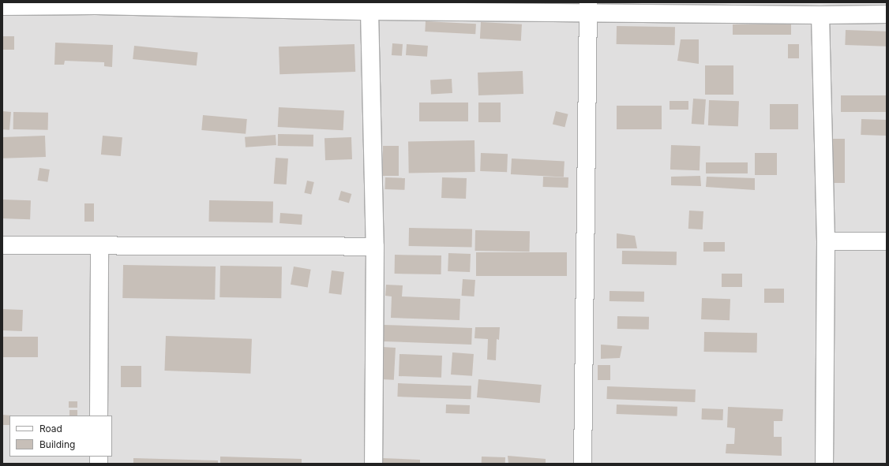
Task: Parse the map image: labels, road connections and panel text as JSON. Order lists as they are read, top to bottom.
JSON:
{
  "legend": ["Road", "Building"]
}
